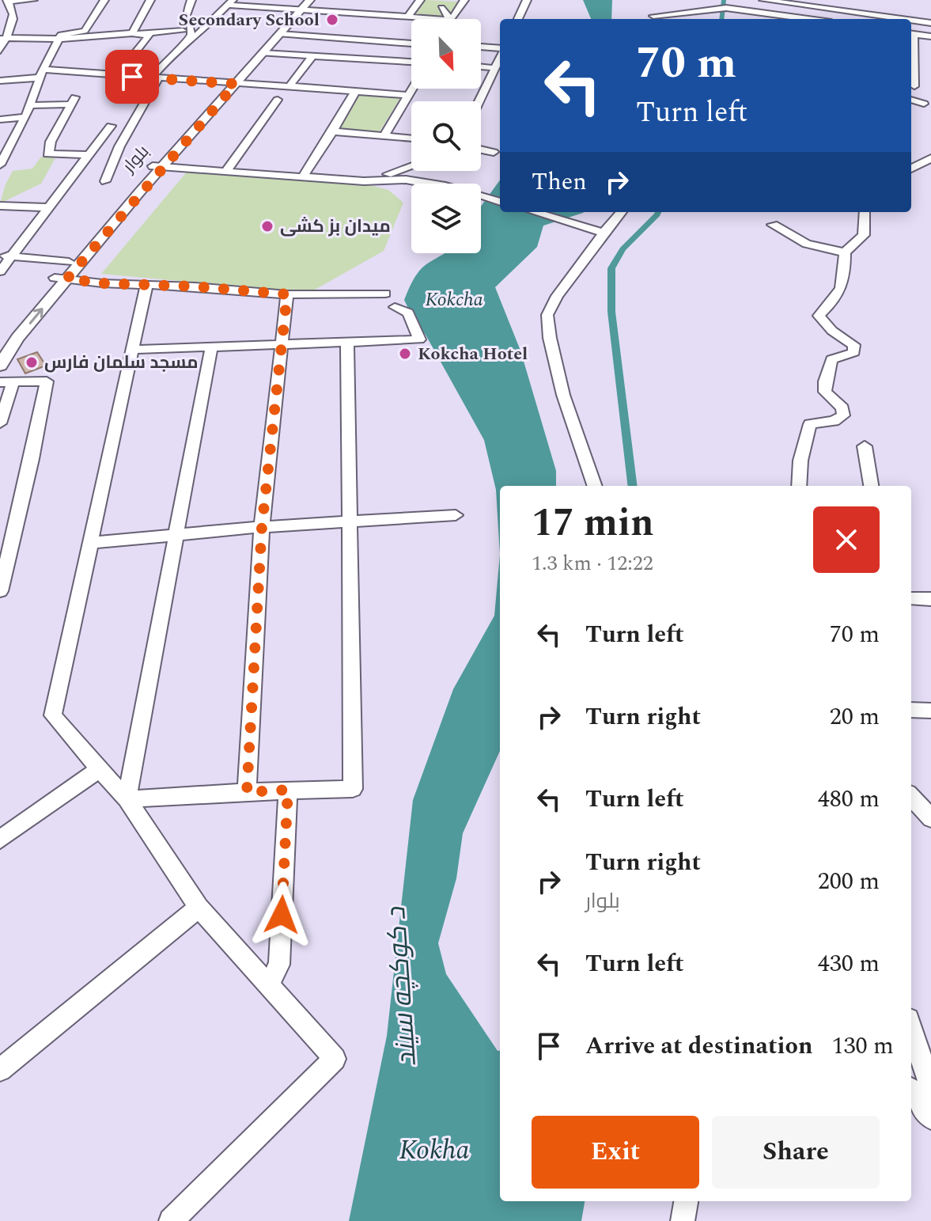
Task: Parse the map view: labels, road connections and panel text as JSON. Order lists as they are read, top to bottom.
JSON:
{
  "streets": {
    "main road": ["بلوار"]
  },
  "water": ["Kokcha", "د کوکچه سیند", "Kokha"],
  "places": [
    "Secondary School",
    "میدان بز کشی",
    "Kokcha Hotel",
    "مسجد سلمان فارس"
  ],
  "north": "bottom right",
  "page": {
    "turn": ["70 m", "Turn left"],
    "then": "Then",
    "heading": ["17 min", "1.3 km · 12:22"],
    "list": [
      {
        "name": "Turn left",
        "value": "70 m"
      },
      {
        "name": "Turn right",
        "value": "20 m"
      },
      {
        "name": "Turn left",
        "value": "480 m"
      },
      {
        "name": "Turn right",
        "note": "بلوار",
        "value": "200 m"
      },
      {
        "name": "Turn left",
        "value": "430 m"
      },
      {
        "name": "Arrive at destination",
        "value": "130 m"
      }
    ],
    "buttons": ["Exit", "Share"]
  }
}
